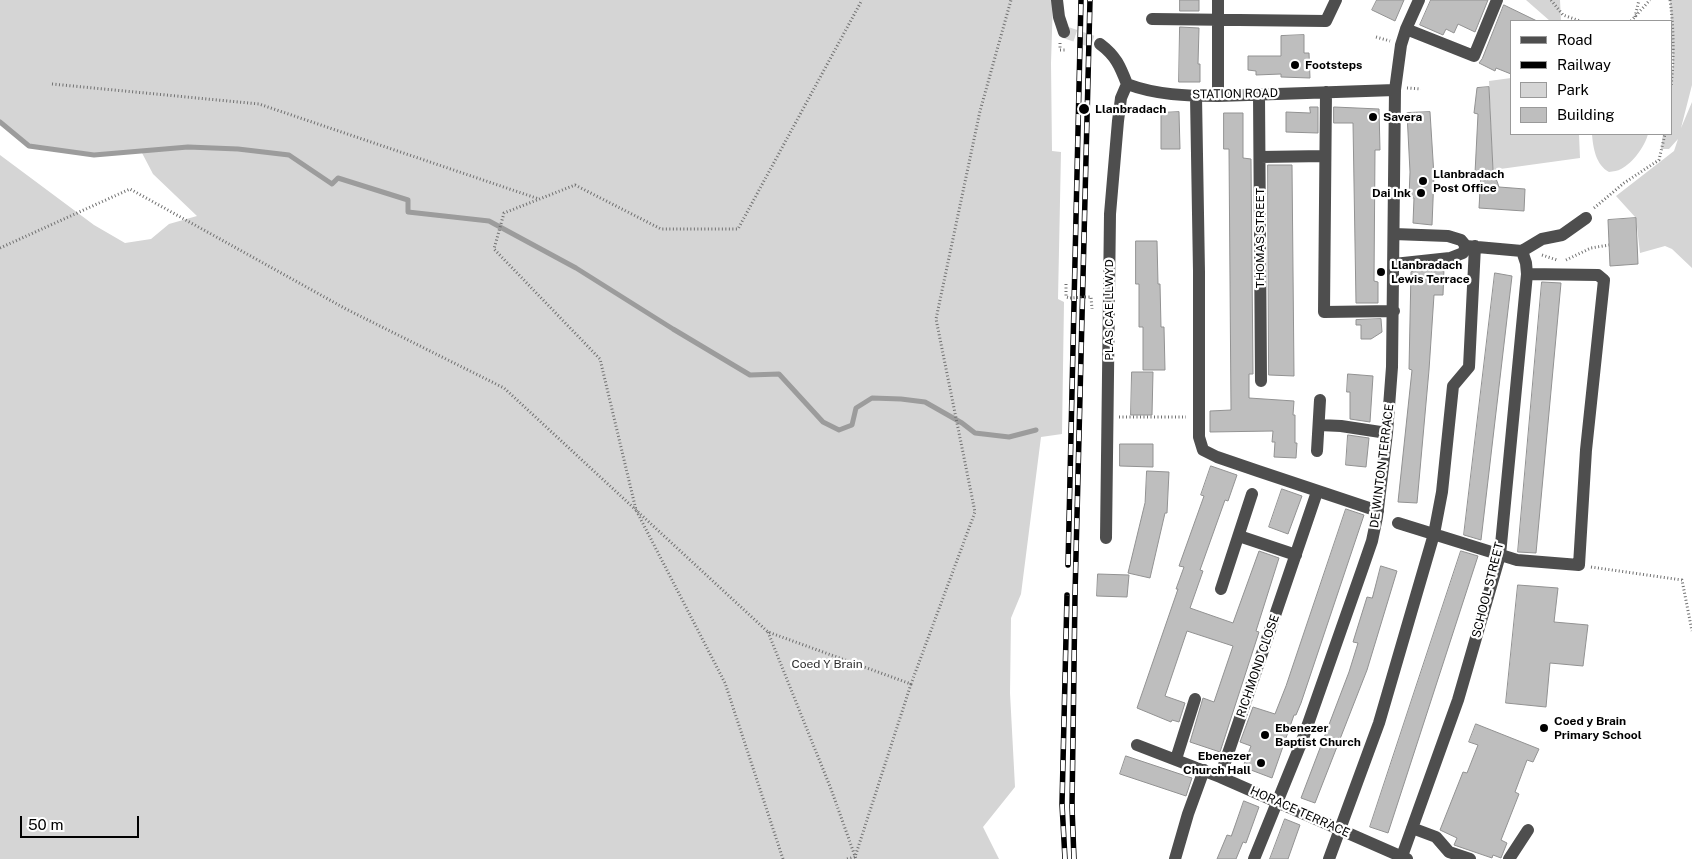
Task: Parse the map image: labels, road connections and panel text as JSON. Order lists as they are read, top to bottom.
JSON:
{
  "streets": {
    "street": [
      "STATION ROAD",
      "THOMAS STREET",
      "PLAS CAE LLWYD",
      "DE WINTON TERRACE",
      "SCHOOL STREET",
      "RICHMOND CLOSE",
      "HORACE TERRACE"
    ]
  },
  "crossings": [
    ["STATION ROAD", "THOMAS STREET"],
    ["STATION ROAD", "PLAS CAE LLWYD"],
    ["STATION ROAD", "DE WINTON TERRACE"],
    ["DE WINTON TERRACE", "HORACE TERRACE"],
    ["SCHOOL STREET", "HORACE TERRACE"],
    ["RICHMOND CLOSE", "HORACE TERRACE"]
  ],
  "parks": ["Coed Y Brain"],
  "places": [
    "Footsteps",
    "Llanbradach",
    "Savera",
    "Llanbradach Post Office",
    "Dai Ink",
    "Llanbradach Lewis Terrace",
    "Coed y Brain Primary School",
    "Ebenezer Baptist Church",
    "Ebenezer Church Hall"
  ],
  "legend": [
    "Road",
    "Railway",
    "Park",
    "Building"
  ],
  "scale_bar": "50 m"
}
